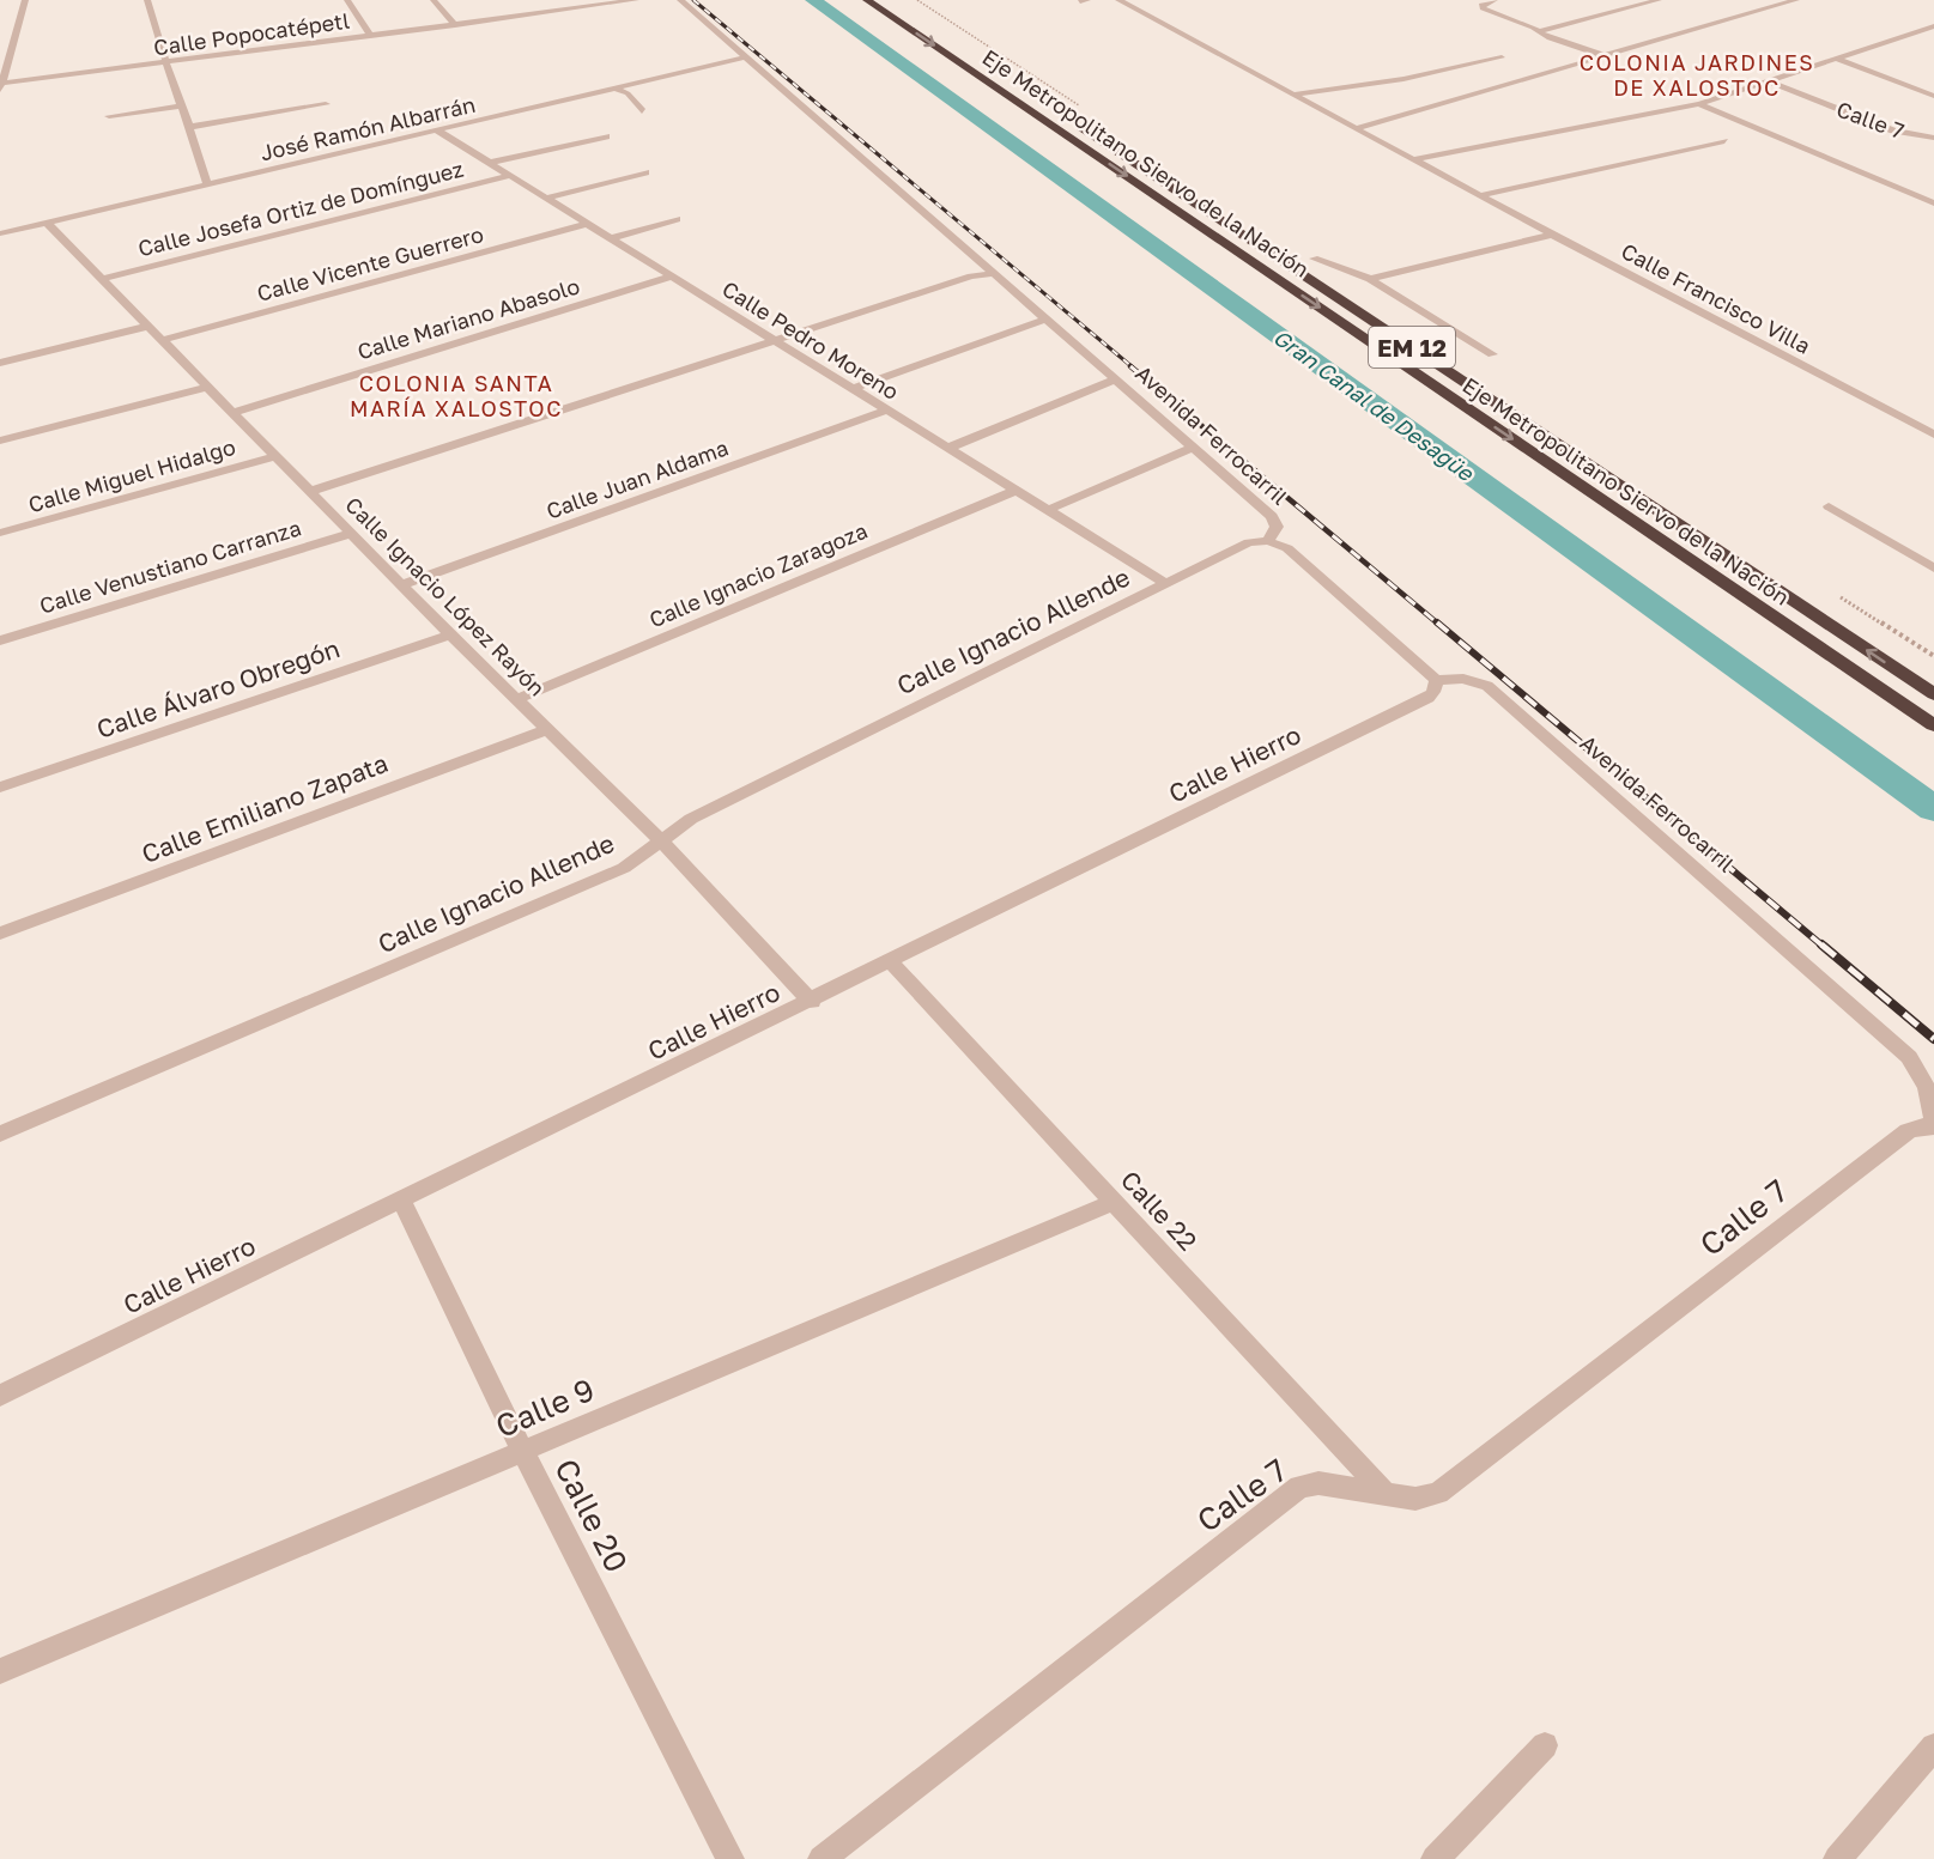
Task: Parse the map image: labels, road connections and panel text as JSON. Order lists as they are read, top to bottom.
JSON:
{
  "streets": {
    "highway": ["Eje Metropolitano Siervo de la Nación", "EM 12"],
    "street": [
      "Calle Popocatépetl",
      "Calle 7",
      "José Ramón Albarrán",
      "Calle Josefa Ortiz de Domínguez",
      "Calle Vicente Guerrero",
      "Calle Francisco Villa",
      "Calle Mariano Abasolo",
      "Calle Pedro Moreno",
      "Avenida Ferrocarril",
      "Calle Miguel Hidalgo",
      "Calle Juan Aldama",
      "Calle Venustiano Carranza",
      "Calle Ignacio Zaragoza",
      "Calle Ignacio López Rayón",
      "Calle Ignacio Allende",
      "Calle Álvaro Obregón",
      "Calle Hierro",
      "Calle Emiliano Zapata",
      "Calle 22",
      "Calle 9",
      "Calle 20"
    ]
  },
  "crossings": [
    ["Calle 7", "Avenida Ferrocarril"],
    ["Calle 7", "Calle 22"],
    ["José Ramón Albarrán", "Calle Pedro Moreno"],
    ["José Ramón Albarrán", "Avenida Ferrocarril"],
    ["José Ramón Albarrán", "Calle Ignacio López Rayón"],
    ["Calle Josefa Ortiz de Domínguez", "Calle Pedro Moreno"],
    ["Calle Josefa Ortiz de Domínguez", "Calle Ignacio López Rayón"],
    ["Calle Vicente Guerrero", "Calle Pedro Moreno"],
    ["Calle Vicente Guerrero", "Calle Ignacio López Rayón"],
    ["Calle Mariano Abasolo", "Calle Pedro Moreno"],
    ["Calle Mariano Abasolo", "Calle Ignacio López Rayón"],
    ["Calle Pedro Moreno", "Calle Juan Aldama"],
    ["Calle Pedro Moreno", "Calle Ignacio Zaragoza"],
    ["Calle Pedro Moreno", "Calle Ignacio Allende"],
    ["Avenida Ferrocarril", "Calle Ignacio Allende"],
    ["Avenida Ferrocarril", "Calle Hierro"],
    ["Calle Miguel Hidalgo", "Calle Ignacio López Rayón"],
    ["Calle Juan Aldama", "Calle Ignacio López Rayón"],
    ["Calle Venustiano Carranza", "Calle Ignacio López Rayón"],
    ["Calle Ignacio Zaragoza", "Calle Ignacio López Rayón"],
    ["Calle Ignacio López Rayón", "Calle Ignacio Allende"],
    ["Calle Ignacio López Rayón", "Calle Álvaro Obregón"],
    ["Calle Ignacio López Rayón", "Calle Hierro"],
    ["Calle Ignacio López Rayón", "Calle Emiliano Zapata"],
    ["Calle Hierro", "Calle 22"],
    ["Calle Hierro", "Calle 20"],
    ["Calle 22", "Calle 9"],
    ["Calle 9", "Calle 20"]
  ],
  "districts": ["COLONIA JARDINES DE XALOSTOC", "COLONIA SANTA MARÍA XALOSTOC"],
  "water": ["Gran Canal de Desagüe"]
}
